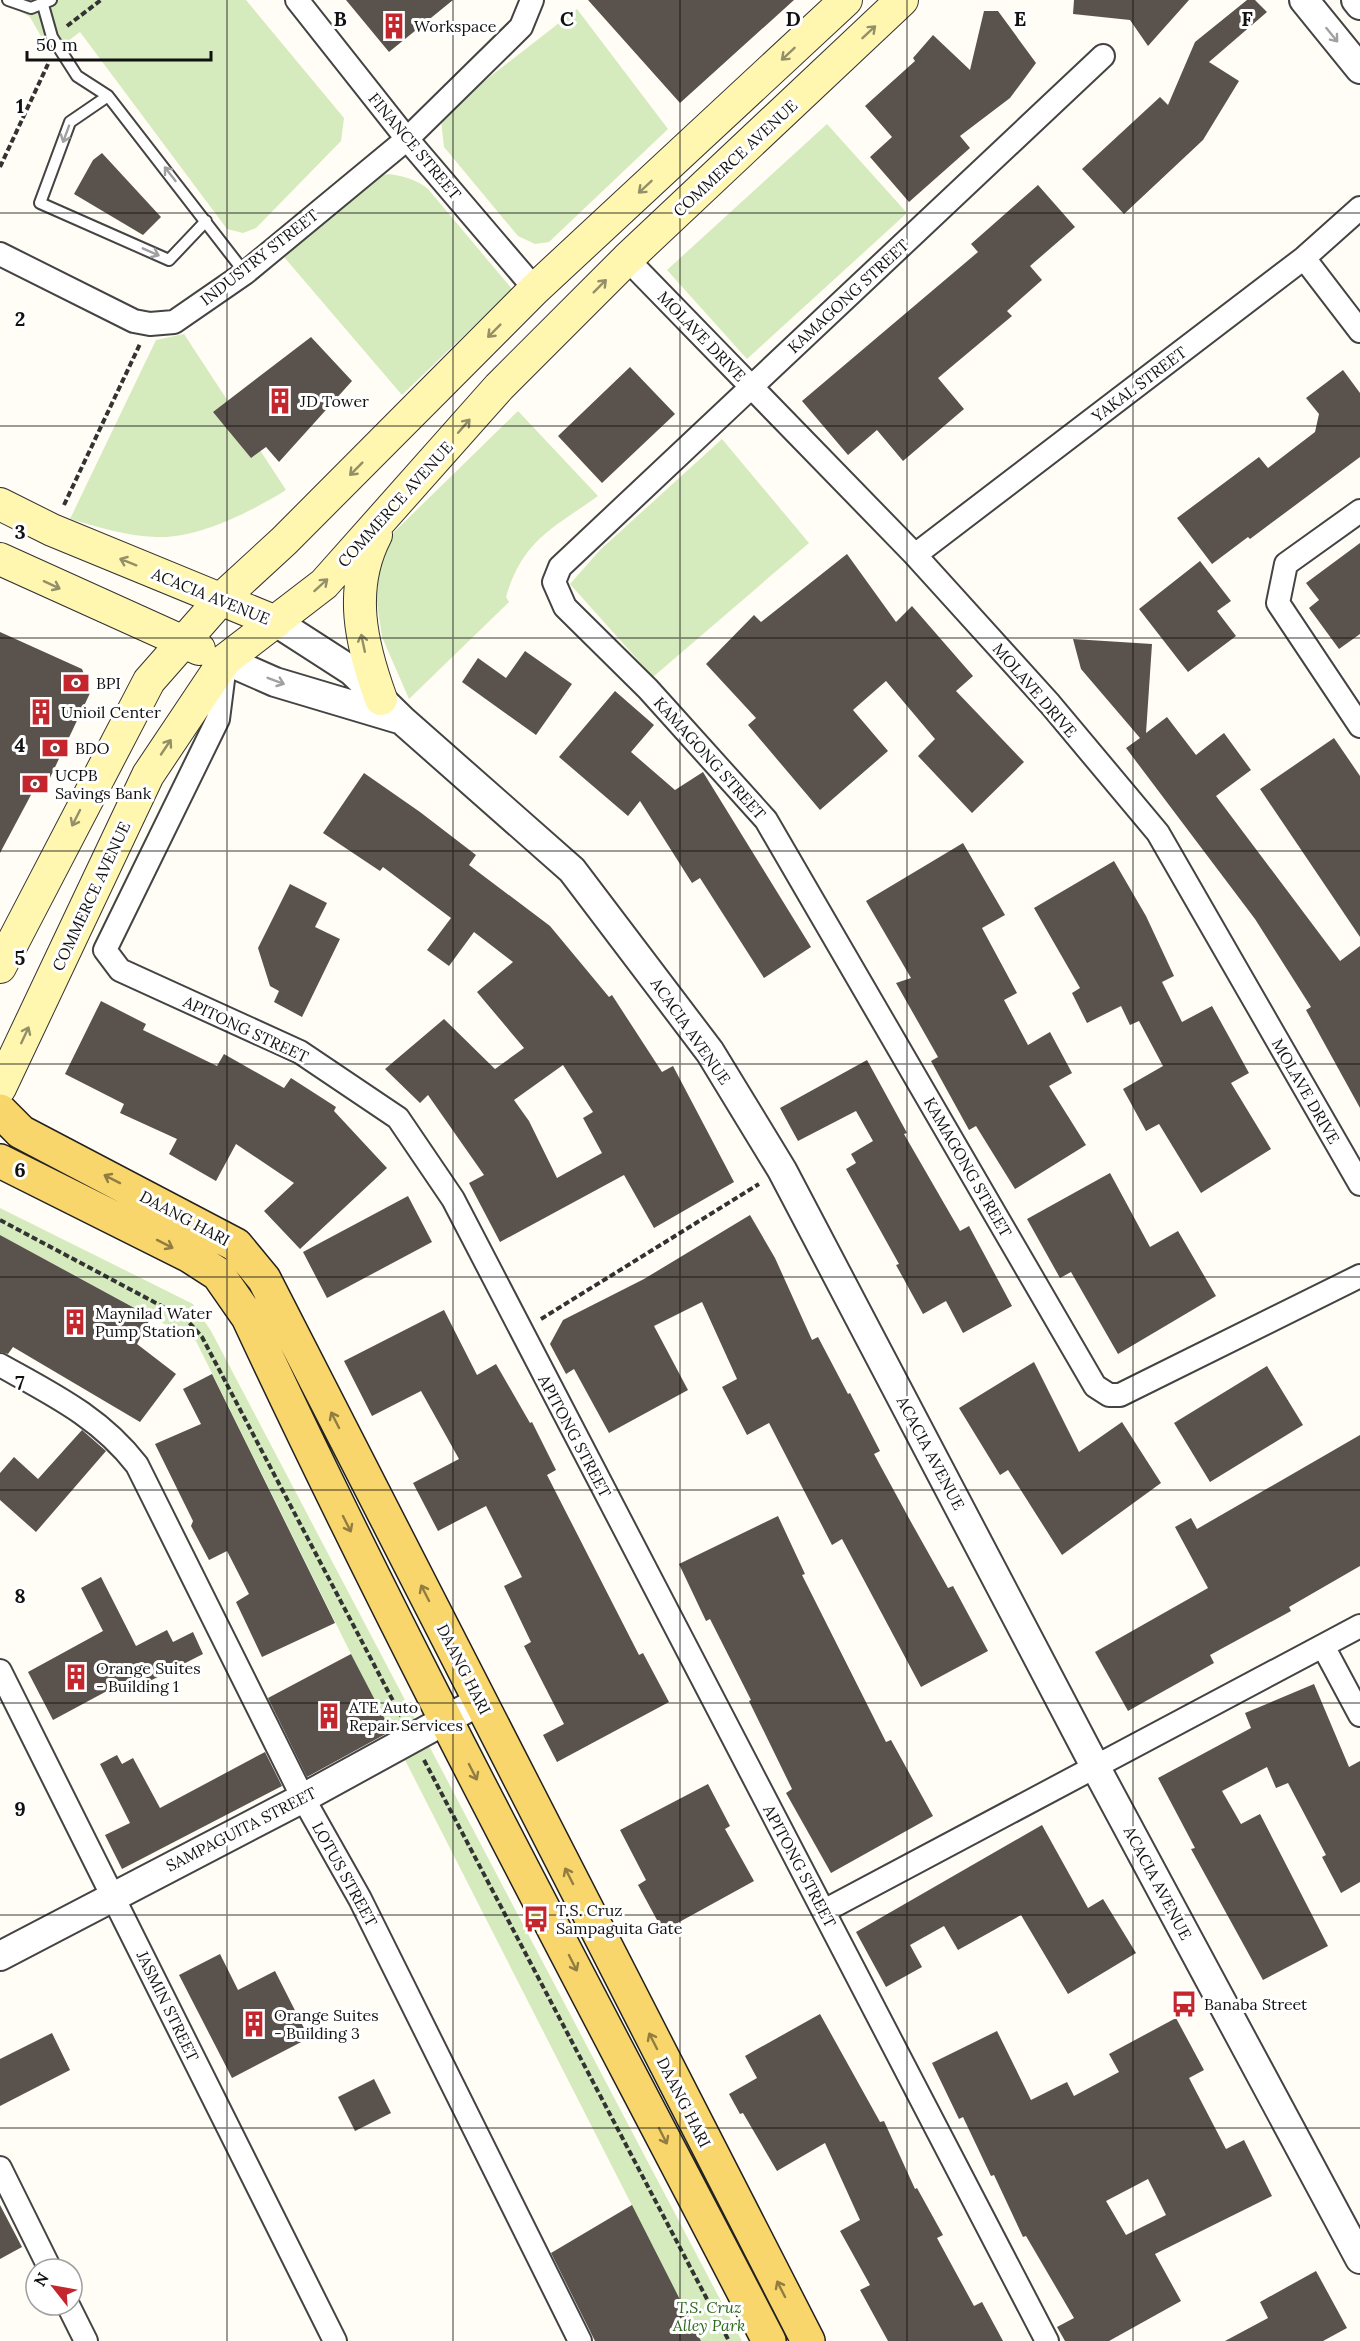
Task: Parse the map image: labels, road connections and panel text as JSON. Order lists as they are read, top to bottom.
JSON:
{
  "streets": {
    "main road": ["COMMERCE AVENUE", "ACACIA AVENUE", "DAANG HARI"],
    "street": [
      "FINANCE STREET",
      "INDUSTRY STREET",
      "KAMAGONG STREET",
      "MOLAVE DRIVE",
      "YAKAL STREET",
      "APITONG STREET",
      "SAMPAGUITA STREET",
      "LOTUS STREET",
      "JASMIN STREET"
    ]
  },
  "crossings": [
    ["FINANCE STREET", "INDUSTRY STREET"],
    ["COMMERCE AVENUE", "MOLAVE DRIVE"],
    ["COMMERCE AVENUE", "ACACIA AVENUE"],
    ["COMMERCE AVENUE", "APITONG STREET"],
    ["KAMAGONG STREET", "MOLAVE DRIVE"],
    ["MOLAVE DRIVE", "YAKAL STREET"],
    ["ACACIA AVENUE", "APITONG STREET"],
    ["DAANG HARI", "SAMPAGUITA STREET"],
    ["SAMPAGUITA STREET", "LOTUS STREET"],
    ["SAMPAGUITA STREET", "JASMIN STREET"]
  ],
  "parks": ["T.S. Cruz Alley Park"],
  "places": {
    "building": [
      "Workspace",
      "JD Tower",
      "Unioil Center",
      "Maynilad Water Pump Station",
      "Orange Suites - Building 1",
      "ATE Auto Repair Services",
      "Orange Suites - Building 3"
    ],
    "bank": ["BPI", "BDO", "UCPB Savings Bank"],
    "bus stop": ["T.S. Cruz Sampaguita Gate", "Banaba Street"]
  },
  "scale_bar": "50 m",
  "north": "top left",
  "grid": {
    "columns": [
      "B",
      "C",
      "D",
      "E",
      "F"
    ],
    "rows": [
      "1",
      "2",
      "3",
      "4",
      "5",
      "6",
      "7",
      "8",
      "9"
    ]
  }
}
